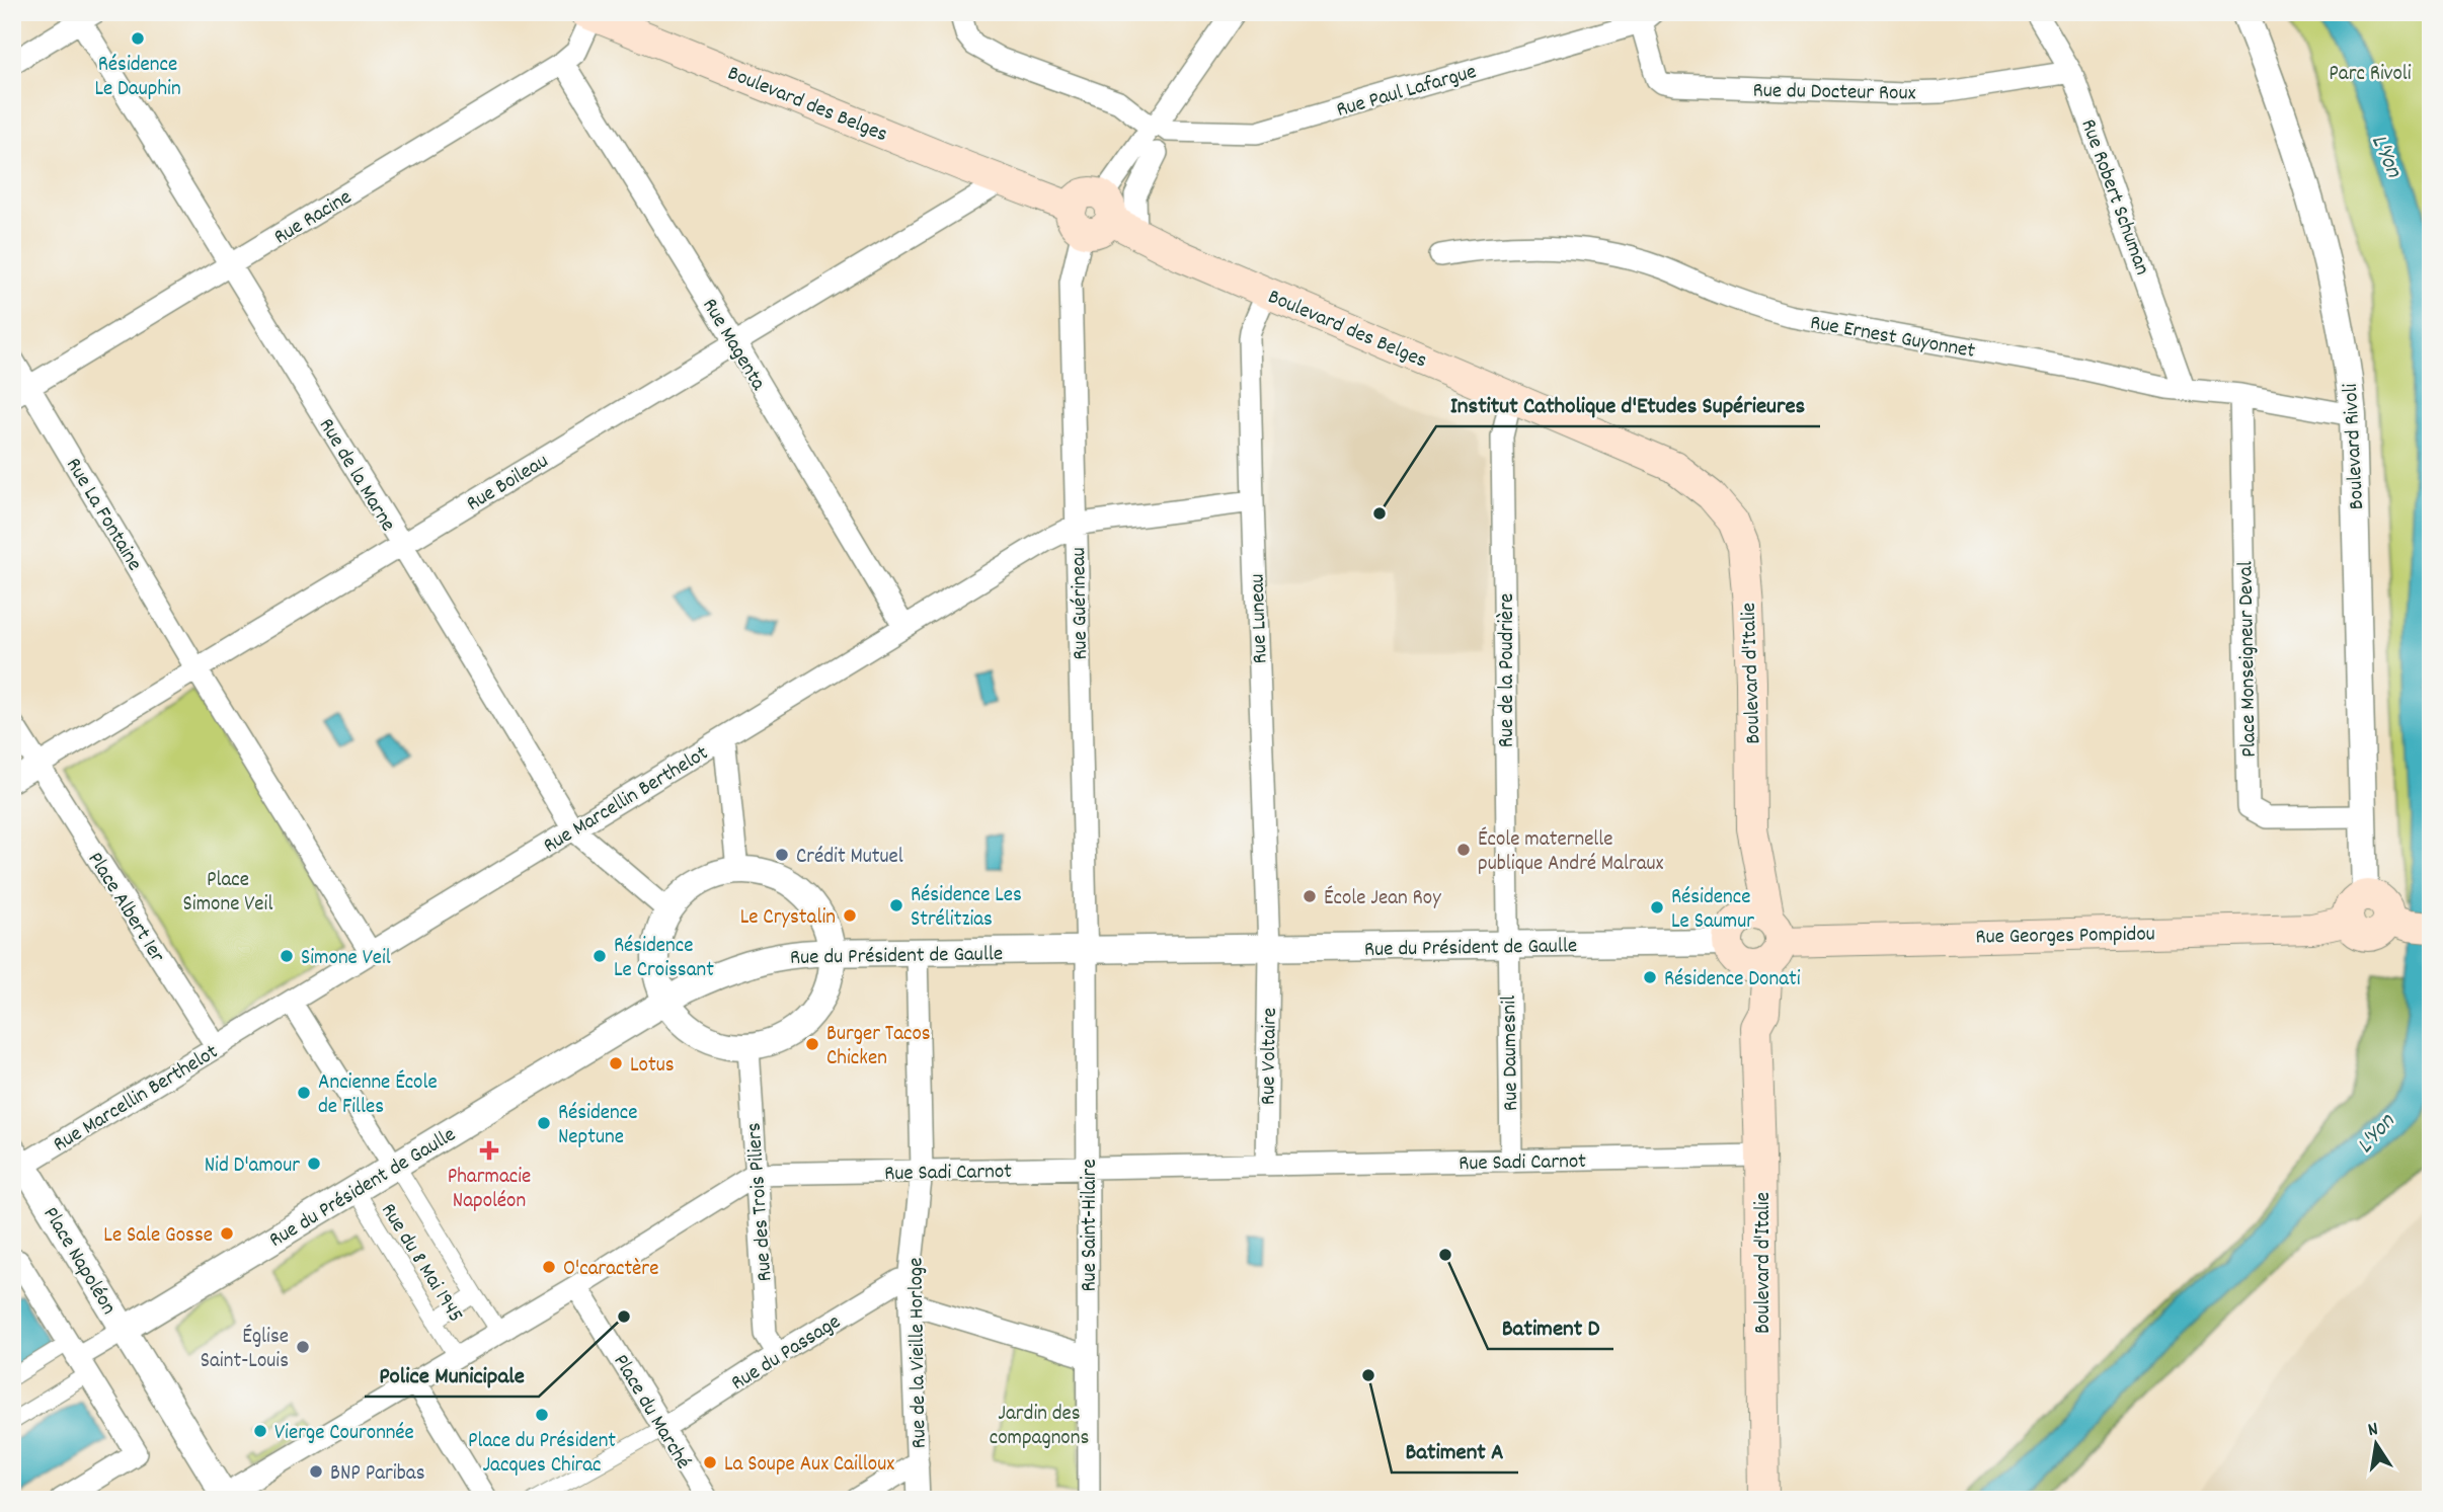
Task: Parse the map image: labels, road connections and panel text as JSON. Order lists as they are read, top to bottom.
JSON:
{
  "streets": {
    "main road": ["Boulevard des Belges", "Boulevard d'Italie", "Rue Georges Pompidou"],
    "street": [
      "Rue Paul Lafargue",
      "Rue du Docteur Roux",
      "Rue Robert Schuman",
      "Rue Racine",
      "Rue Ernest Guyonnet",
      "Rue Magenta",
      "Boulevard Rivoli",
      "Rue de la Marne",
      "Rue Boileau",
      "Rue La Fontaine",
      "Rue Guérineau",
      "Rue Luneau",
      "Place Monseigneur Deval",
      "Rue de la Poudrière",
      "Rue Marcellin Berthelot",
      "Place Albert 1er",
      "Rue du Président de Gaulle",
      "Rue Daumesnil",
      "Rue Voltaire",
      "Rue Sadi Carnot",
      "Rue des Trois Piliers",
      "Rue Saint-Hilaire",
      "Place Napoléon",
      "Rue du 8 Mai 1945",
      "Rue du Passage",
      "Rue de la Vieille Horloge",
      "Place du Marché"
    ]
  },
  "crossings": [
    ["Rue Paul Lafargue", "Rue du Docteur Roux"],
    ["Rue du Docteur Roux", "Rue Robert Schuman"],
    ["Boulevard des Belges", "Rue Racine"],
    ["Boulevard des Belges", "Rue Boileau"],
    ["Boulevard des Belges", "Rue Guérineau"],
    ["Boulevard des Belges", "Rue Luneau"],
    ["Boulevard des Belges", "Rue de la Poudrière"],
    ["Boulevard des Belges", "Boulevard d'Italie"],
    ["Rue Robert Schuman", "Rue Ernest Guyonnet"],
    ["Rue Racine", "Rue Magenta"],
    ["Rue Racine", "Rue de la Marne"],
    ["Rue Racine", "Rue La Fontaine"],
    ["Rue Ernest Guyonnet", "Boulevard Rivoli"],
    ["Rue Ernest Guyonnet", "Place Monseigneur Deval"],
    ["Rue Magenta", "Rue Boileau"],
    ["Rue Magenta", "Rue Marcellin Berthelot"],
    ["Boulevard Rivoli", "Place Monseigneur Deval"],
    ["Rue de la Marne", "Rue Boileau"],
    ["Rue de la Marne", "Rue Marcellin Berthelot"],
    ["Rue Boileau", "Rue La Fontaine"],
    ["Rue Boileau", "Place Albert 1er"],
    ["Rue Guérineau", "Rue Marcellin Berthelot"],
    ["Rue Guérineau", "Rue du Président de Gaulle"],
    ["Rue Guérineau", "Rue Saint-Hilaire"],
    ["Rue Luneau", "Rue Marcellin Berthelot"],
    ["Rue Luneau", "Rue du Président de Gaulle"],
    ["Rue Luneau", "Rue Voltaire"],
    ["Rue de la Poudrière", "Rue du Président de Gaulle"],
    ["Rue de la Poudrière", "Rue Daumesnil"],
    ["Boulevard d'Italie", "Rue Georges Pompidou"],
    ["Boulevard d'Italie", "Rue du Président de Gaulle"],
    ["Boulevard d'Italie", "Rue Sadi Carnot"],
    ["Rue Marcellin Berthelot", "Place Albert 1er"],
    ["Rue Marcellin Berthelot", "Place Napoléon"],
    ["Rue Georges Pompidou", "Rue du Président de Gaulle"],
    ["Rue du Président de Gaulle", "Rue Daumesnil"],
    ["Rue du Président de Gaulle", "Rue Voltaire"],
    ["Rue du Président de Gaulle", "Rue Saint-Hilaire"],
    ["Rue du Président de Gaulle", "Place Napoléon"],
    ["Rue du Président de Gaulle", "Rue du 8 Mai 1945"],
    ["Rue du Président de Gaulle", "Rue de la Vieille Horloge"],
    ["Rue Daumesnil", "Rue Sadi Carnot"],
    ["Rue Voltaire", "Rue Sadi Carnot"],
    ["Rue Sadi Carnot", "Rue des Trois Piliers"],
    ["Rue Sadi Carnot", "Rue Saint-Hilaire"],
    ["Rue Sadi Carnot", "Rue de la Vieille Horloge"],
    ["Rue des Trois Piliers", "Rue du Passage"],
    ["Rue du Passage", "Rue de la Vieille Horloge"],
    ["Rue du Passage", "Place du Marché"]
  ],
  "water": ["L'Yon"],
  "parks": ["Parc Rivoli", "Place Simone Veil", "Jardin des compagnons"],
  "places": {
    "other": [
      "Résidence Le Dauphin",
      "Institut Catholique d'Etudes Supérieures",
      "École maternelle publique André Malraux",
      "Crédit Mutuel",
      "École Jean Roy",
      "Résidence Les Strélitzias",
      "Résidence Le Saumur",
      "Le Crystalin",
      "Simone Veil",
      "Résidence Le Croissant",
      "Résidence Donati",
      "Burger Tacos Chicken",
      "Lotus",
      "Ancienne École de Filles",
      "Résidence Neptune",
      "Nid D'amour",
      "Le Sale Gosse",
      "Batiment D",
      "O'caractère",
      "Police Municipale",
      "Église Saint-Louis",
      "Batiment A",
      "Place du Président Jacques Chirac",
      "Vierge Couronnée",
      "La Soupe Aux Cailloux",
      "BNP Paribas"
    ],
    "health": ["Pharmacie Napoléon"]
  },
  "north": "top"
}
